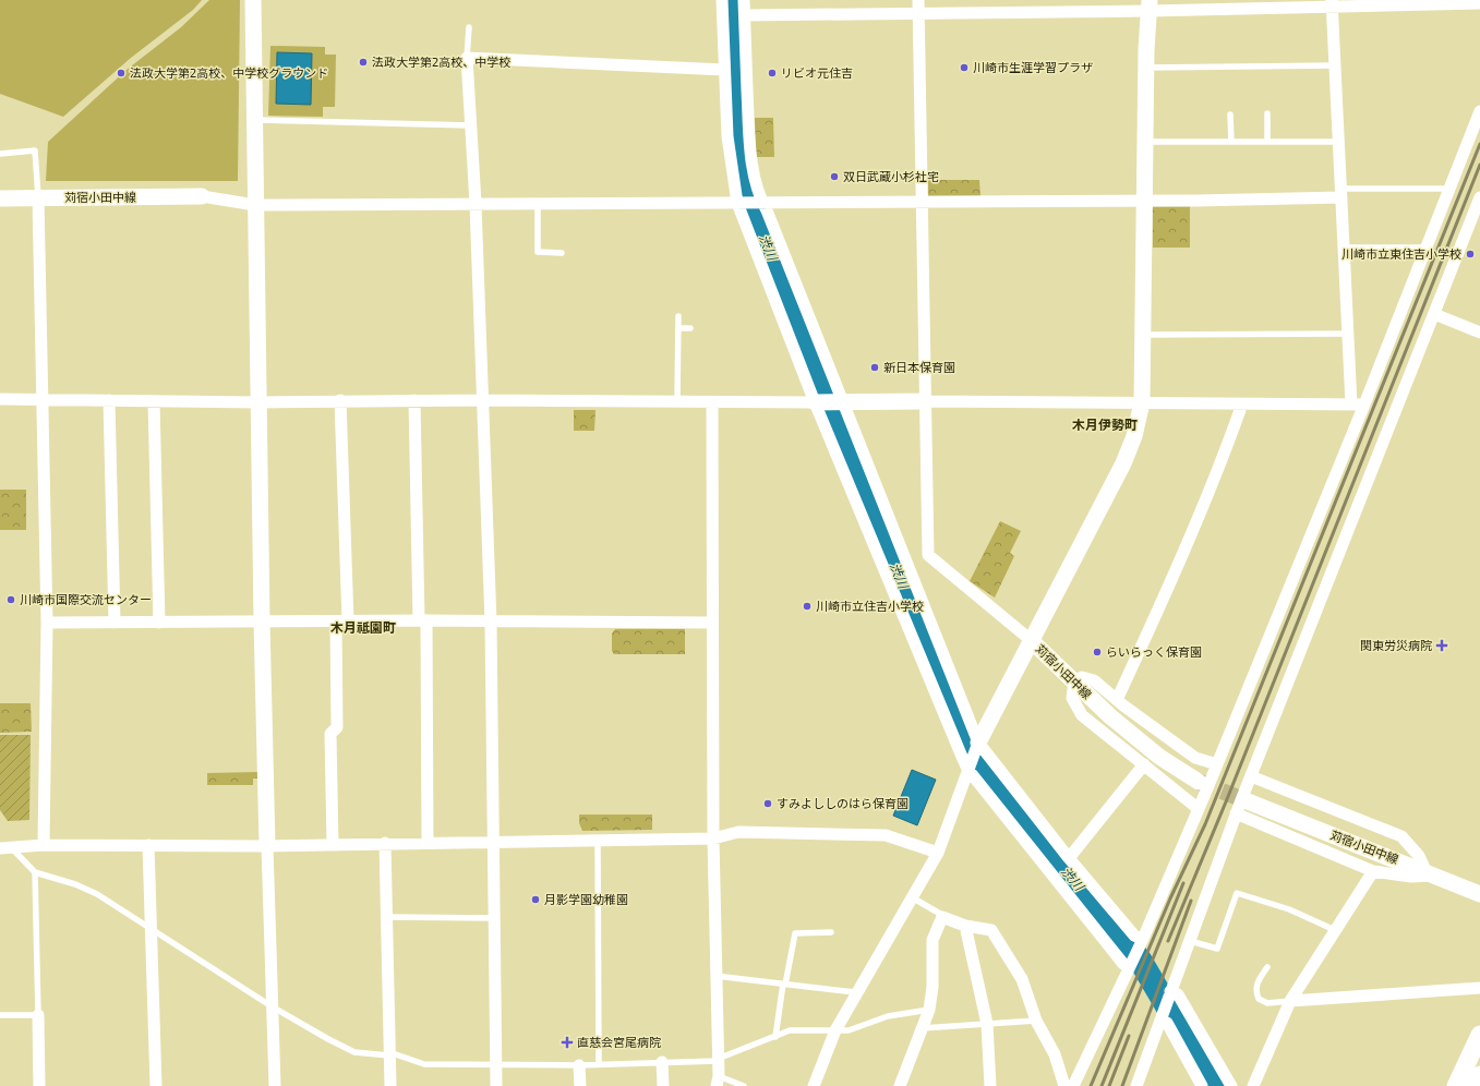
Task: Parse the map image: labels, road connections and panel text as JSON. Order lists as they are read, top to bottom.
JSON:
{
  "streets": {
    "street": ["苅宿小田中線"]
  },
  "districts": ["木月伊勢町", "木月祗園町"],
  "water": ["渋川"],
  "places": {
    "other": [
      "法政大学第2高校、中学校",
      "川崎市生涯学習プラザ",
      "法政大学第2高校、中学校グラウンド",
      "リビオ元住吉",
      "双日武蔵小杉社宅",
      "川崎市立東住吉小学校",
      "新日本保育園",
      "川崎市国際交流センター",
      "川崎市立住吉小学校",
      "らいらっく保育園",
      "すみよししのはら保育園",
      "月影学園幼稚園"
    ],
    "health": ["関東労災病院", "直慈会宮尾病院"]
  }
}
